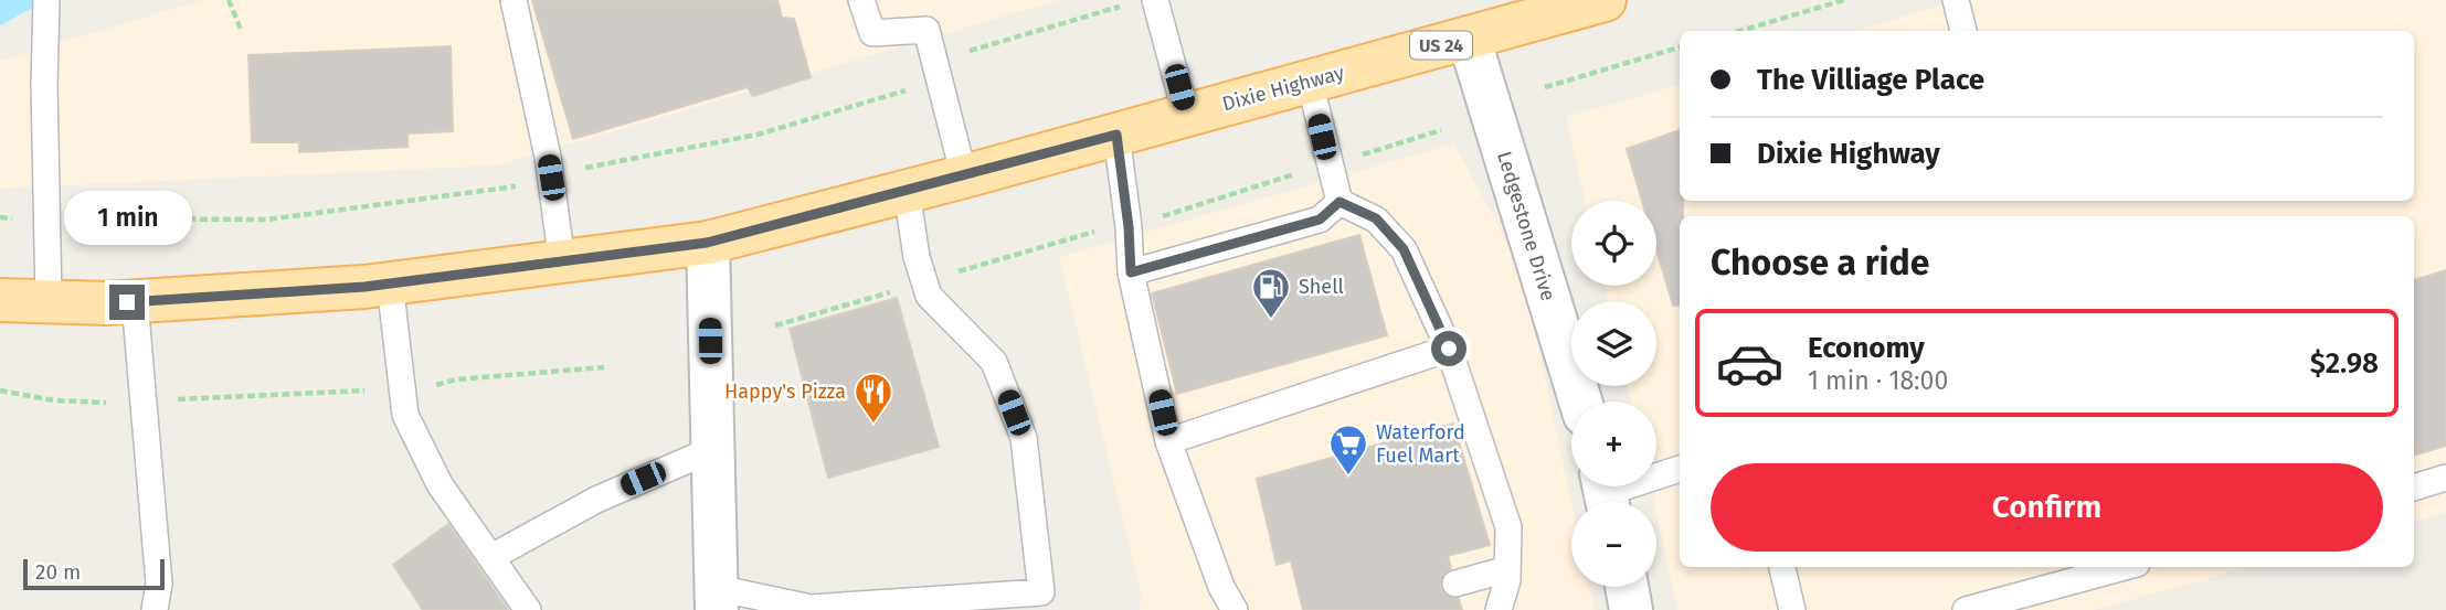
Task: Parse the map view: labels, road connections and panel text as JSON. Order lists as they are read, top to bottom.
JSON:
{
  "streets": {
    "main road": ["US 24", "Dixie Highway"],
    "street": ["Ledgestone Drive"]
  },
  "crossings": [
    ["Dixie Highway", "Ledgestone Drive"]
  ],
  "places": {
    "fuel station": ["Shell"],
    "restaurant": ["Happy's Pizza"],
    "supermarket": ["Waterford Fuel Mart"]
  },
  "scale_bar": "20 m",
  "page": {
    "banner": ["The Villiage Place", "Dixie Highway"],
    "bubble": "1 min",
    "map_buttons": ["+", "−"],
    "heading": "Choose a ride",
    "list": [
      {
        "name": "Economy",
        "note": "1 min · 18:00",
        "value": "$2.98"
      }
    ],
    "buttons": "Confirm",
    "scale": "20 m"
  }
}
